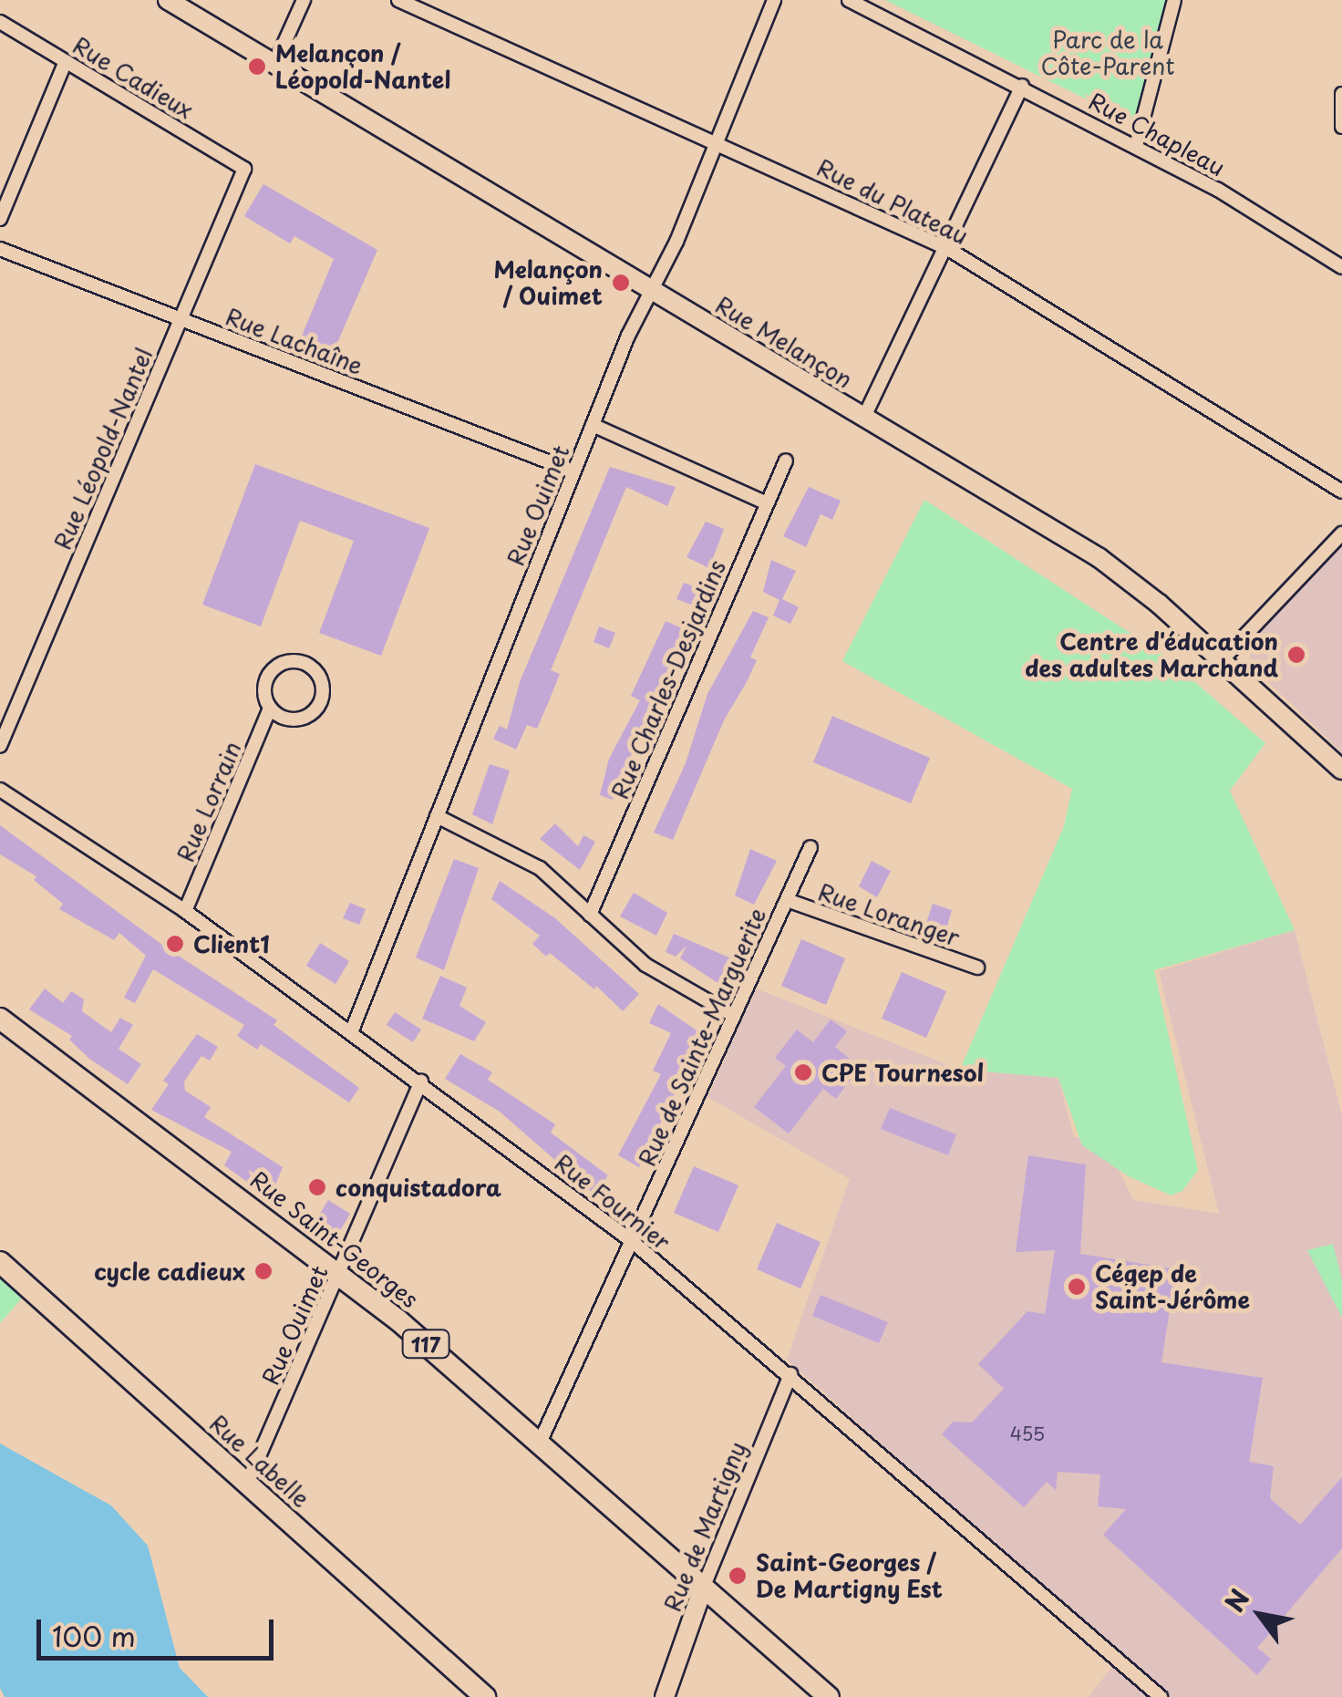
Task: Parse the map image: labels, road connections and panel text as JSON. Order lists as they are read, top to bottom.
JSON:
{
  "streets": {
    "main road": ["Rue Saint-Georges", "117", "Rue Labelle"],
    "street": [
      "Rue Cadieux",
      "Rue Chapleau",
      "Rue du Plateau",
      "Rue Lachaîne",
      "Rue Melançon",
      "Rue Léopold-Nantel",
      "Rue Ouimet",
      "Rue Charles-Desjardins",
      "Rue Lorrain",
      "Rue Loranger",
      "Rue de Sainte-Marguerite",
      "Rue Fournier",
      "Rue de Martigny"
    ]
  },
  "crossings": [
    ["Rue Cadieux", "Rue Léopold-Nantel"],
    ["Rue du Plateau", "Rue Ouimet"],
    ["Rue Lachaîne", "Rue Léopold-Nantel"],
    ["Rue Lachaîne", "Rue Ouimet"],
    ["Rue Melançon", "Rue Ouimet"],
    ["Rue Ouimet", "Rue Fournier"],
    ["Rue Ouimet", "Rue Saint-Georges"],
    ["Rue Ouimet", "Rue Labelle"],
    ["Rue Lorrain", "Rue Fournier"],
    ["Rue Loranger", "Rue de Sainte-Marguerite"],
    ["Rue de Sainte-Marguerite", "Rue Fournier"],
    ["Rue de Sainte-Marguerite", "Rue Saint-Georges"],
    ["Rue Fournier", "Rue de Martigny"],
    ["Rue Saint-Georges", "Rue de Martigny"]
  ],
  "parks": ["Parc de la Côte-Parent"],
  "places": [
    "Melançon / Léopold-Nantel",
    "Melançon / Ouimet",
    "Centre d'éducation des adultes Marchand",
    "Client1",
    "CPE Tournesol",
    "conquistadora",
    "cycle cadieux",
    "Cégep de Saint-Jérôme",
    "Saint-Georges / De Martigny Est"
  ],
  "house_numbers": ["455"],
  "scale_bar": "100 m",
  "north": "top left"
}
